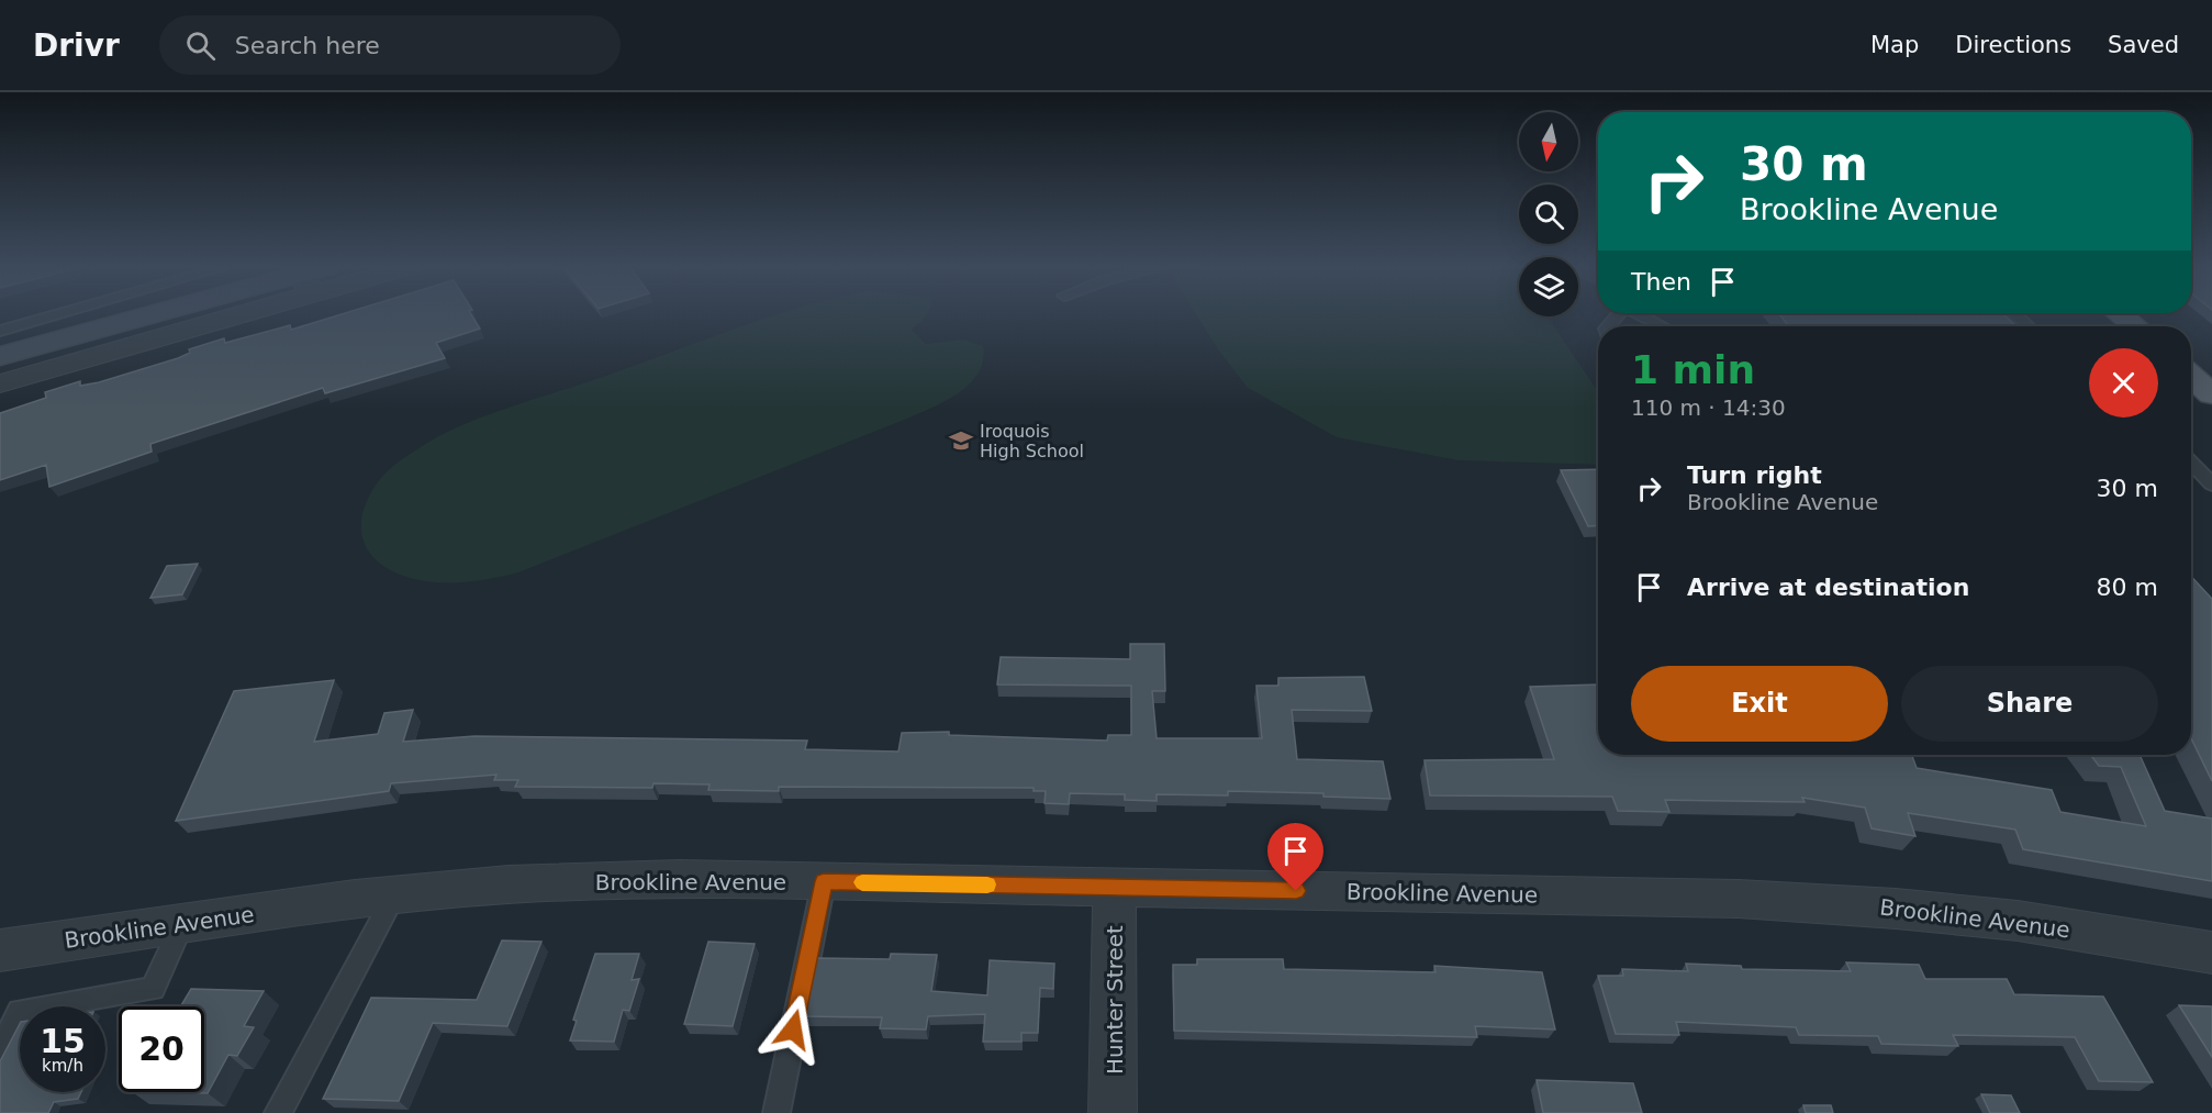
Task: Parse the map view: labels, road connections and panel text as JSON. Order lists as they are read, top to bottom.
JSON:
{
  "streets": {
    "street": ["Brookline Avenue", "Hunter Street"]
  },
  "crossings": [
    ["Brookline Avenue", "Hunter Street"]
  ],
  "places": {
    "school or university": ["Iroquois High School"]
  },
  "north": "bottom",
  "page": {
    "header": "Drivr",
    "search": "Search here",
    "nav": ["Map", "Directions", "Saved"],
    "turn": ["30 m", "Brookline Avenue"],
    "then": "Then",
    "heading": ["1 min", "110 m · 14:30"],
    "list": [
      {
        "name": "Turn right",
        "note": "Brookline Avenue",
        "value": "30 m"
      },
      {
        "name": "Arrive at destination",
        "value": "80 m"
      }
    ],
    "buttons": ["Exit", "Share"],
    "speed": "15 km/h",
    "limit": "20"
  }
}
